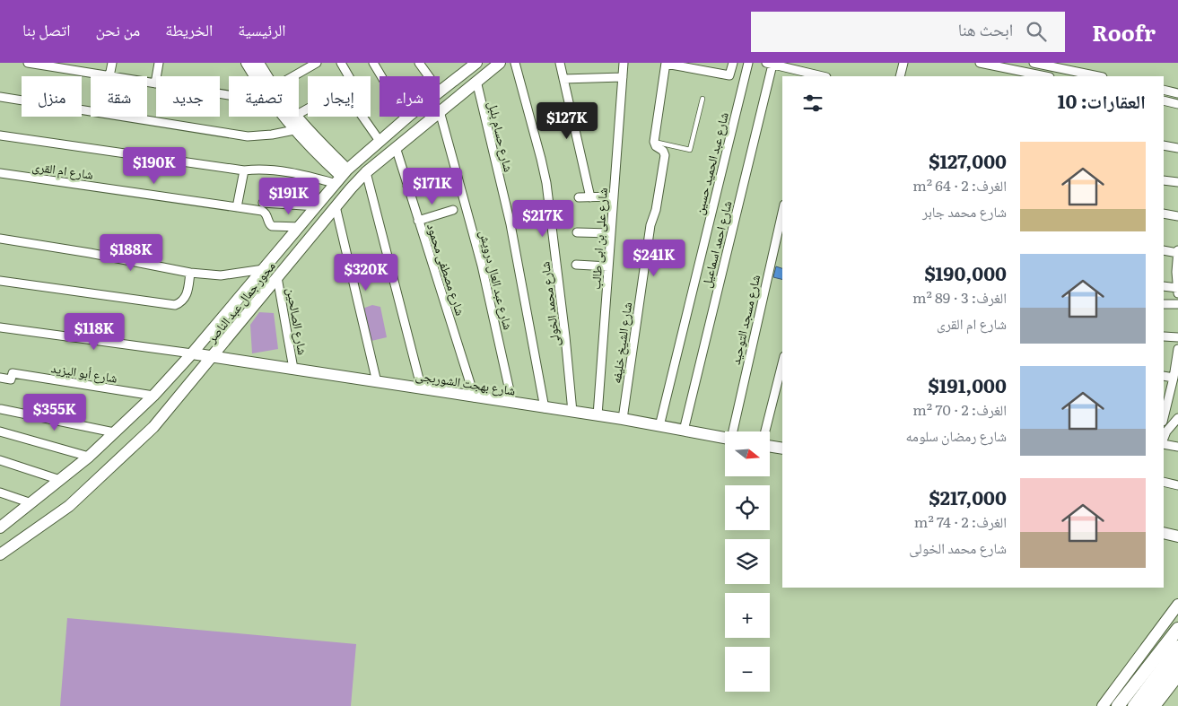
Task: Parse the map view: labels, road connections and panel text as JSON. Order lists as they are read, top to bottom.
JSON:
{
  "streets": {
    "street": [
      "شارع حسام بلبل",
      "شارع عبد الحميد حسين",
      "شارع ام القرى",
      "شارع على بن ابى طالب",
      "شارع احمد اسماعيل",
      "شارع مصطفى محمود",
      "شارع عبد العال درويش",
      "محور جمال عبد الناصر",
      "شارع محمد الخولى",
      "شارع مسجد التوحيد",
      "شارع الصالحين",
      "شارع الشيخ خليفه",
      "شارع أبو اليزيد",
      "شارع بهجت الشوربجى"
    ]
  },
  "crossings": [
    ["شارع حسام بلبل", "محور جمال عبد الناصر"],
    ["شارع حسام بلبل", "شارع بهجت الشوربجى"],
    ["شارع عبد الحميد حسين", "شارع بهجت الشوربجى"],
    ["شارع ام القرى", "محور جمال عبد الناصر"],
    ["شارع على بن ابى طالب", "شارع بهجت الشوربجى"],
    ["شارع احمد اسماعيل", "شارع بهجت الشوربجى"],
    ["شارع مصطفى محمود", "محور جمال عبد الناصر"],
    ["شارع مصطفى محمود", "شارع بهجت الشوربجى"],
    ["شارع عبد العال درويش", "محور جمال عبد الناصر"],
    ["شارع عبد العال درويش", "شارع بهجت الشوربجى"],
    ["محور جمال عبد الناصر", "شارع الصالحين"],
    ["محور جمال عبد الناصر", "شارع أبو اليزيد"],
    ["محور جمال عبد الناصر", "شارع بهجت الشوربجى"],
    ["شارع محمد الخولى", "شارع بهجت الشوربجى"],
    ["شارع الصالحين", "شارع بهجت الشوربجى"],
    ["شارع الشيخ خليفه", "شارع بهجت الشوربجى"]
  ],
  "north": "right",
  "page": {
    "header": "Roofr",
    "search": "ابحث هنا",
    "nav": [
      "الرئيسية",
      "الخريطة",
      "من نحن",
      "اتصل بنا"
    ],
    "chip": [
      "شراء",
      "إيجار",
      "تصفية",
      "جديد",
      "شقة",
      "منزل"
    ],
    "heading": "العقارات: 10",
    "price": [
      "$127K",
      "$190K",
      "$171K",
      "$191K",
      "$217K",
      "$188K",
      "$241K",
      "$320K",
      "$118K",
      "$355K"
    ],
    "list": [
      {
        "name": "$127,000",
        "note": "الغرف: 2 · 64 m² · شارع محمد جابر"
      },
      {
        "name": "$190,000",
        "note": "الغرف: 3 · 89 m² · شارع ام القرى"
      },
      {
        "name": "$191,000",
        "note": "الغرف: 2 · 70 m² · شارع رمضان سلومه"
      },
      {
        "name": "$217,000",
        "note": "الغرف: 2 · 74 m² · شارع محمد الخولى"
      }
    ],
    "map_buttons": ["+", "−"]
  }
}
